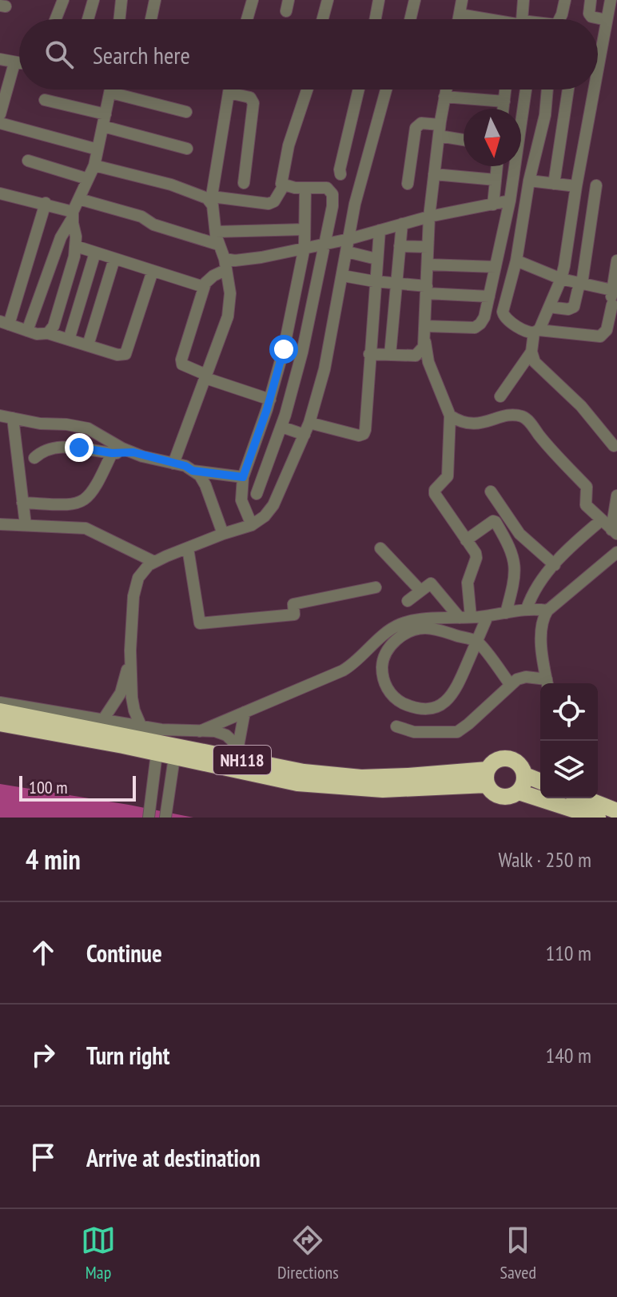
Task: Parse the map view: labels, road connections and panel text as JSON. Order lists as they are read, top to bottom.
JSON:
{
  "streets": {
    "highway": ["NH118"]
  },
  "scale_bar": "100 m",
  "north": "bottom",
  "page": {
    "search": "Search here",
    "scale": "100 m",
    "heading": ["4 min", "Walk · 250 m"],
    "list": [
      ["Continue", "110 m"],
      ["Turn right", "140 m"],
      "Arrive at destination"
    ],
    "nav": ["Map", "Directions", "Saved"]
  }
}
